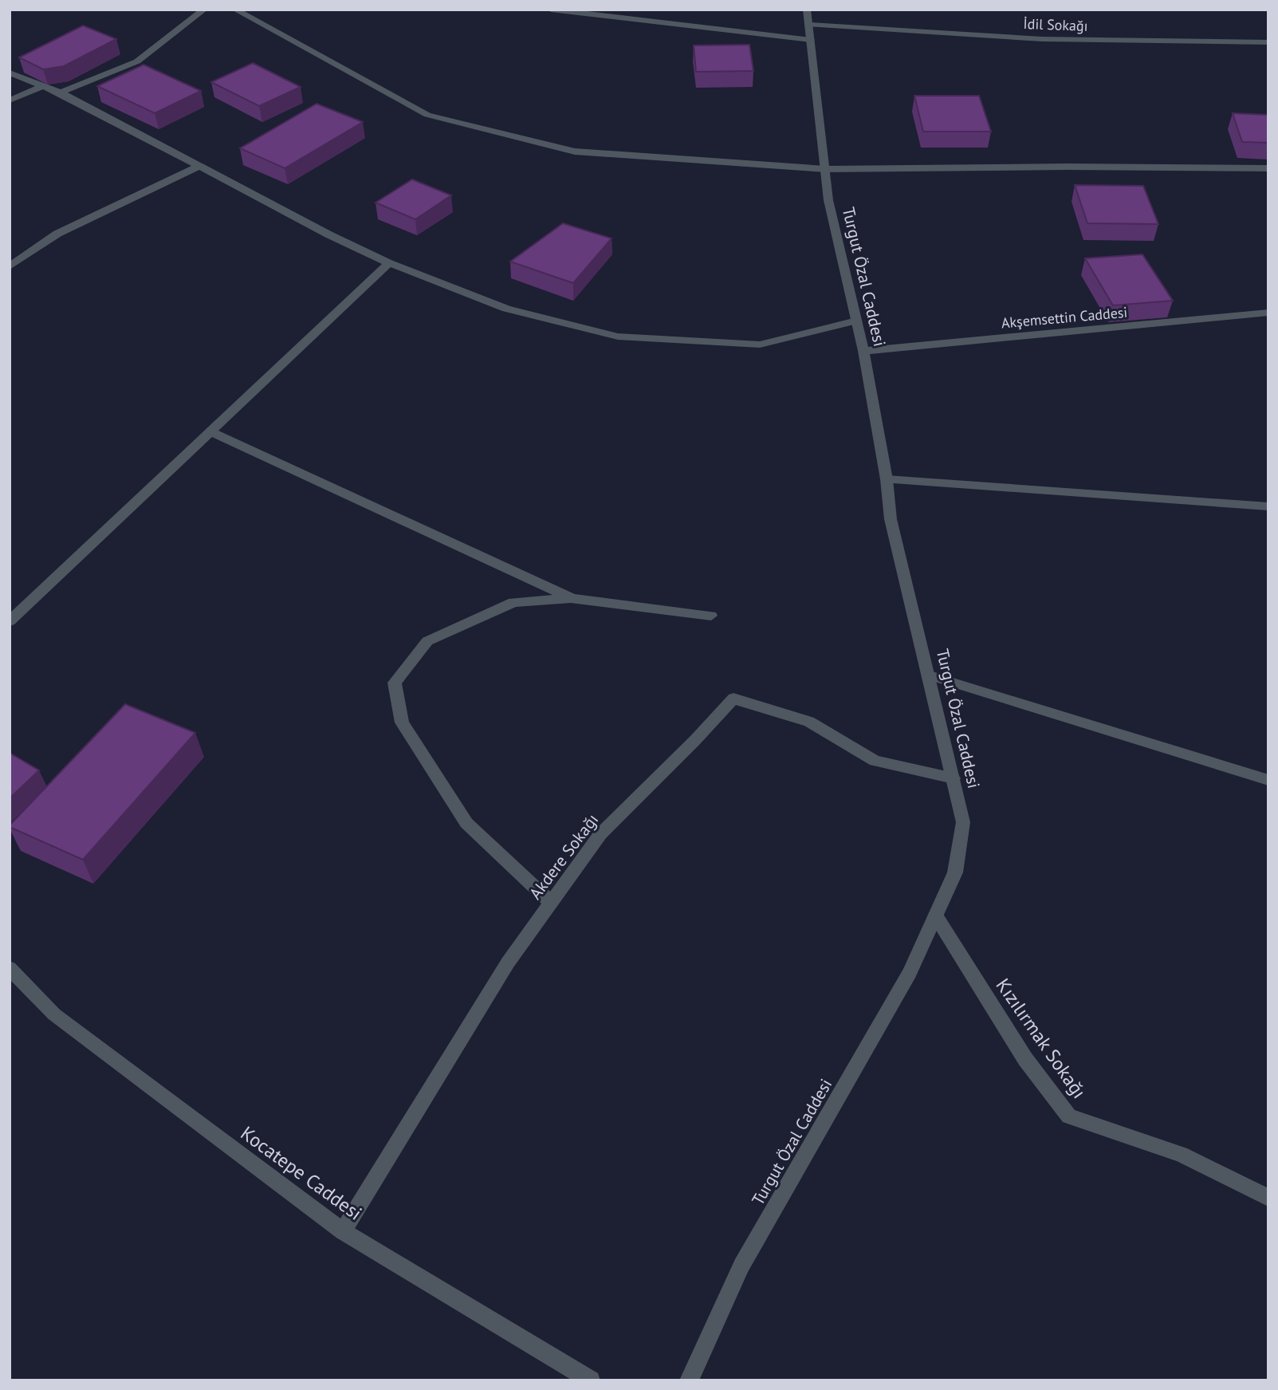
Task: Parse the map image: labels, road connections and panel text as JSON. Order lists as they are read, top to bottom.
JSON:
{
  "streets": {
    "street": [
      "İdil Sokağı",
      "Turgut Özal Caddesi",
      "Akşemsettin Caddesi",
      "Akdere Sokağı",
      "Kızılırmak Sokağı",
      "Kocatepe Caddesi"
    ]
  },
  "crossings": [
    ["İdil Sokağı", "Turgut Özal Caddesi"],
    ["Turgut Özal Caddesi", "Akşemsettin Caddesi"],
    ["Turgut Özal Caddesi", "Akdere Sokağı"],
    ["Turgut Özal Caddesi", "Kızılırmak Sokağı"],
    ["Akdere Sokağı", "Kocatepe Caddesi"]
  ]
}
